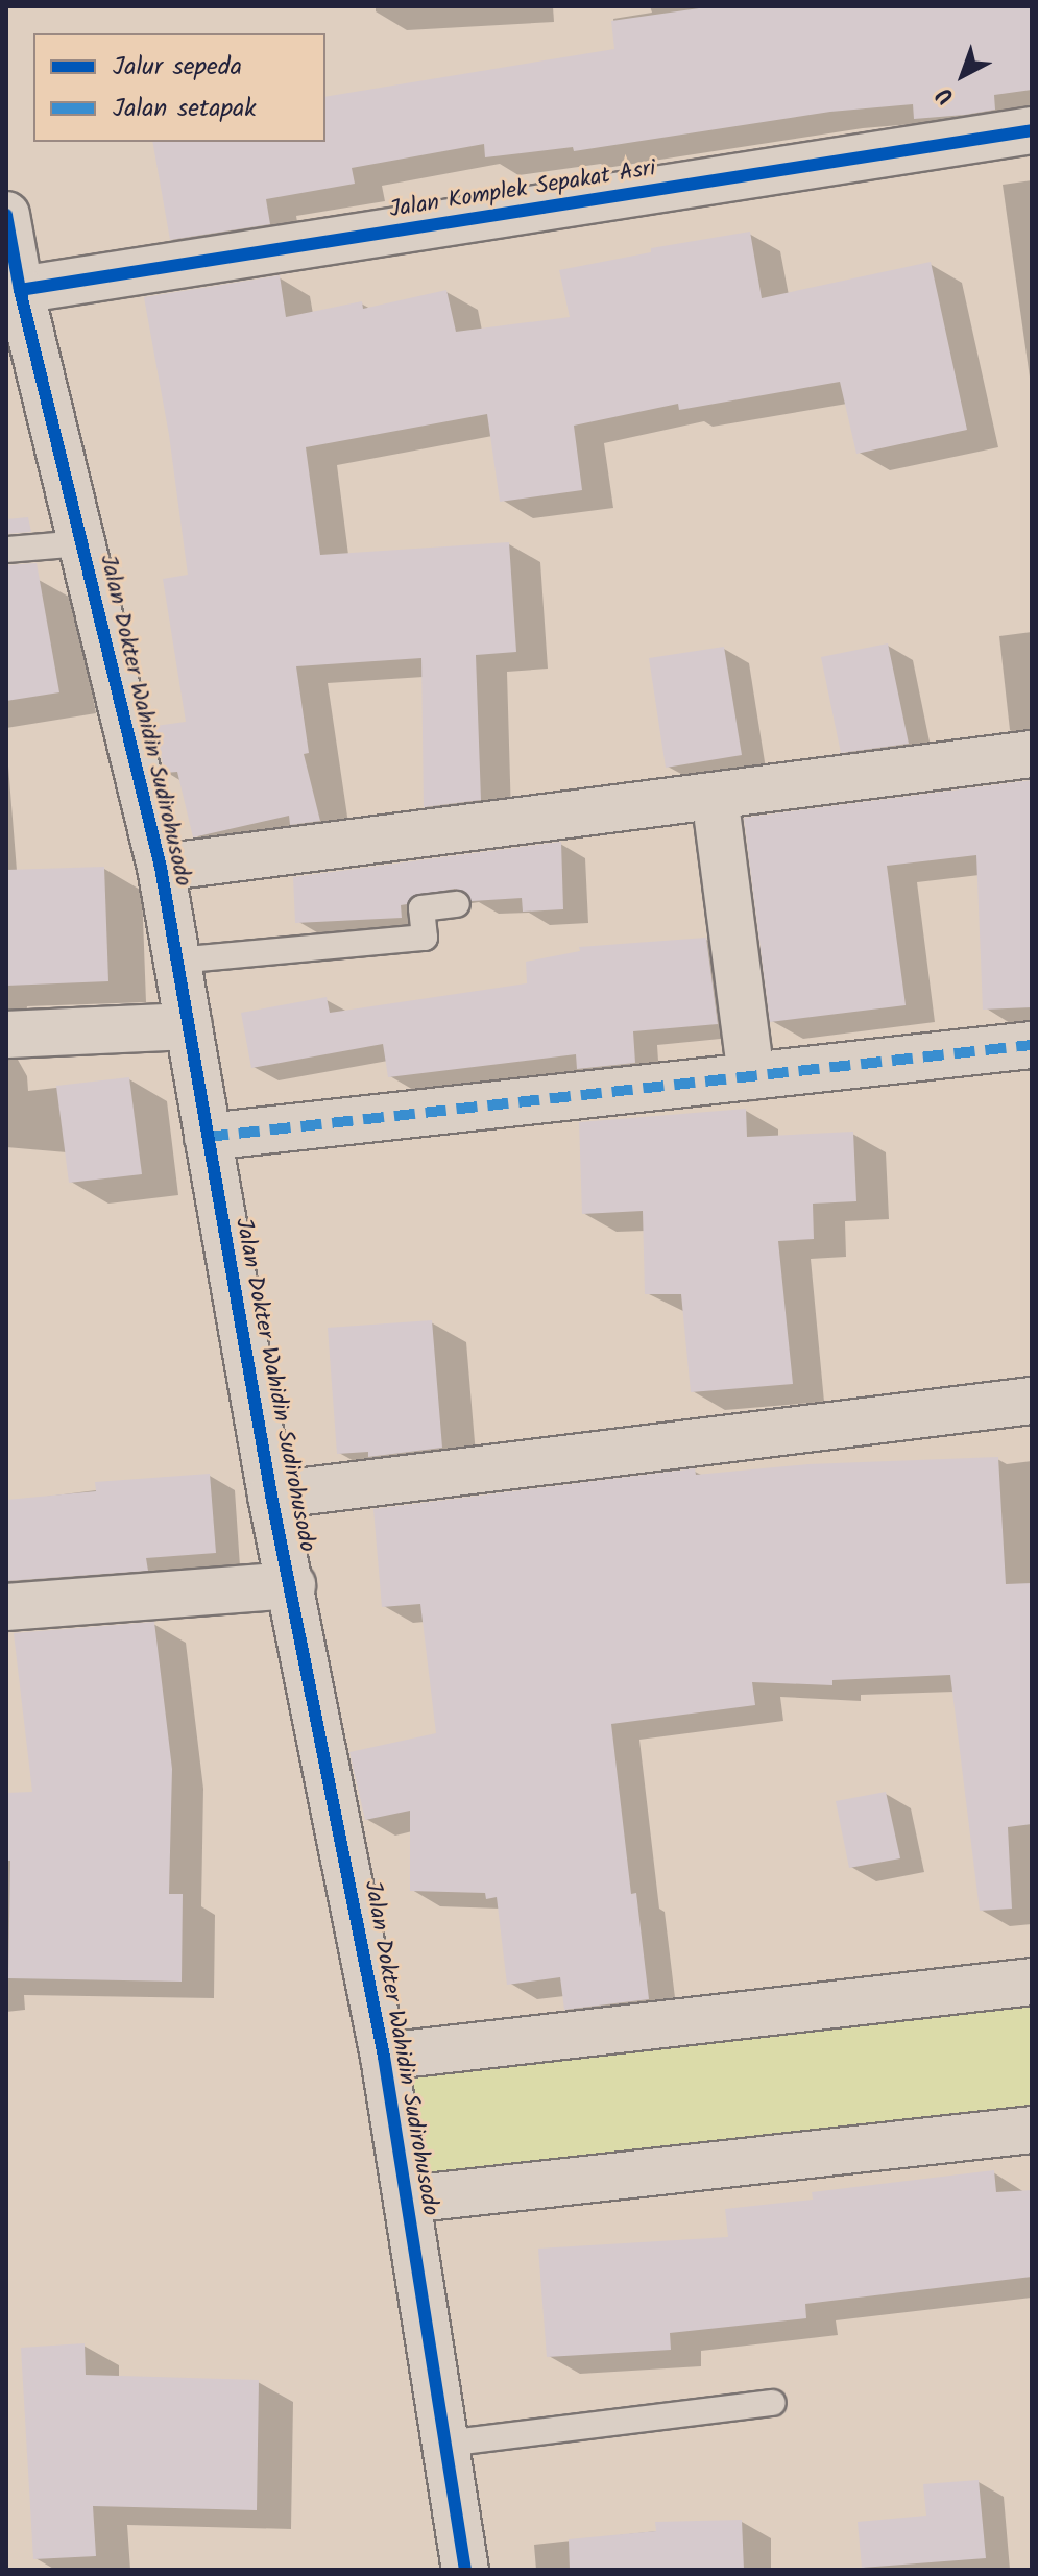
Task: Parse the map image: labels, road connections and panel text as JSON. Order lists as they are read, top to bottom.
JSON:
{
  "streets": {
    "street": ["Jalan Komplek Sepakat Asri", "Jalan Dokter Wahidin Sudirohusodo"]
  },
  "crossings": [
    ["Jalan Komplek Sepakat Asri", "Jalan Dokter Wahidin Sudirohusodo"]
  ],
  "legend": ["Jalur sepeda", "Jalan setapak"],
  "north": "bottom left"
}
